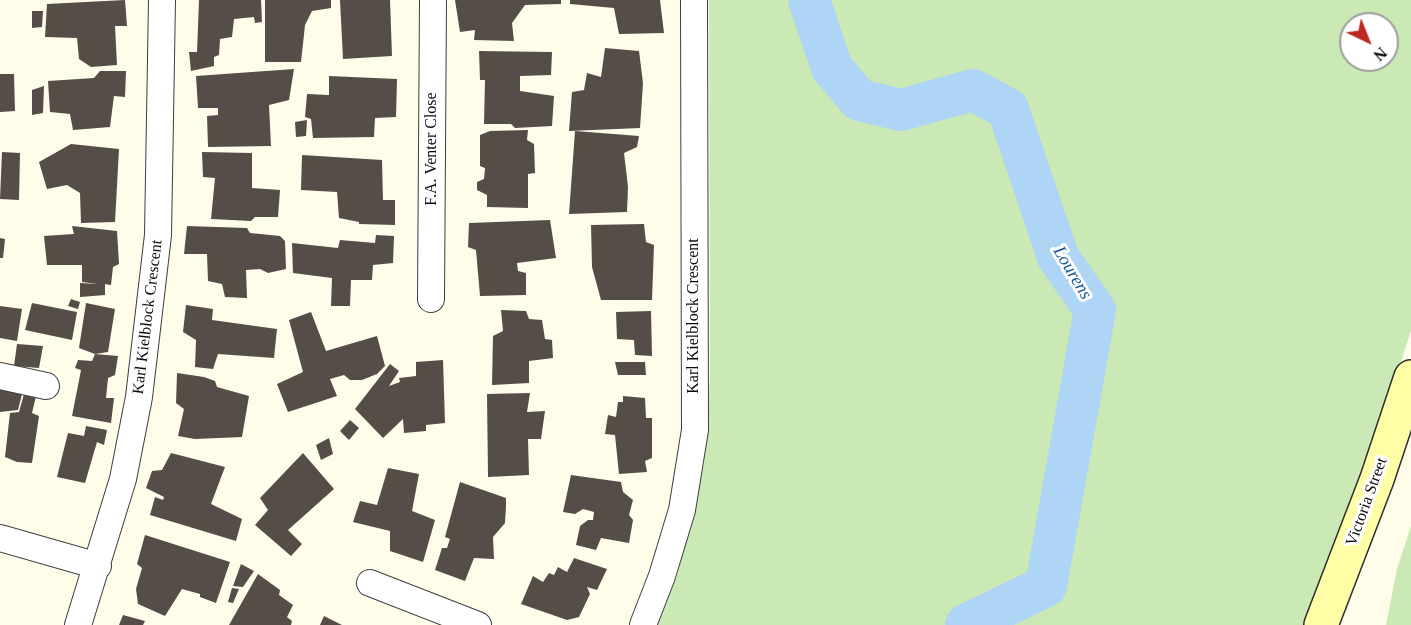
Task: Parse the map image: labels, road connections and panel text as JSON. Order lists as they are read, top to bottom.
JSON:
{
  "streets": {
    "main road": ["Victoria Street"],
    "street": ["F.A. Venter Close", "Karl Kielblock Crescent"]
  },
  "water": ["Lourens"],
  "north": "bottom right"
}
